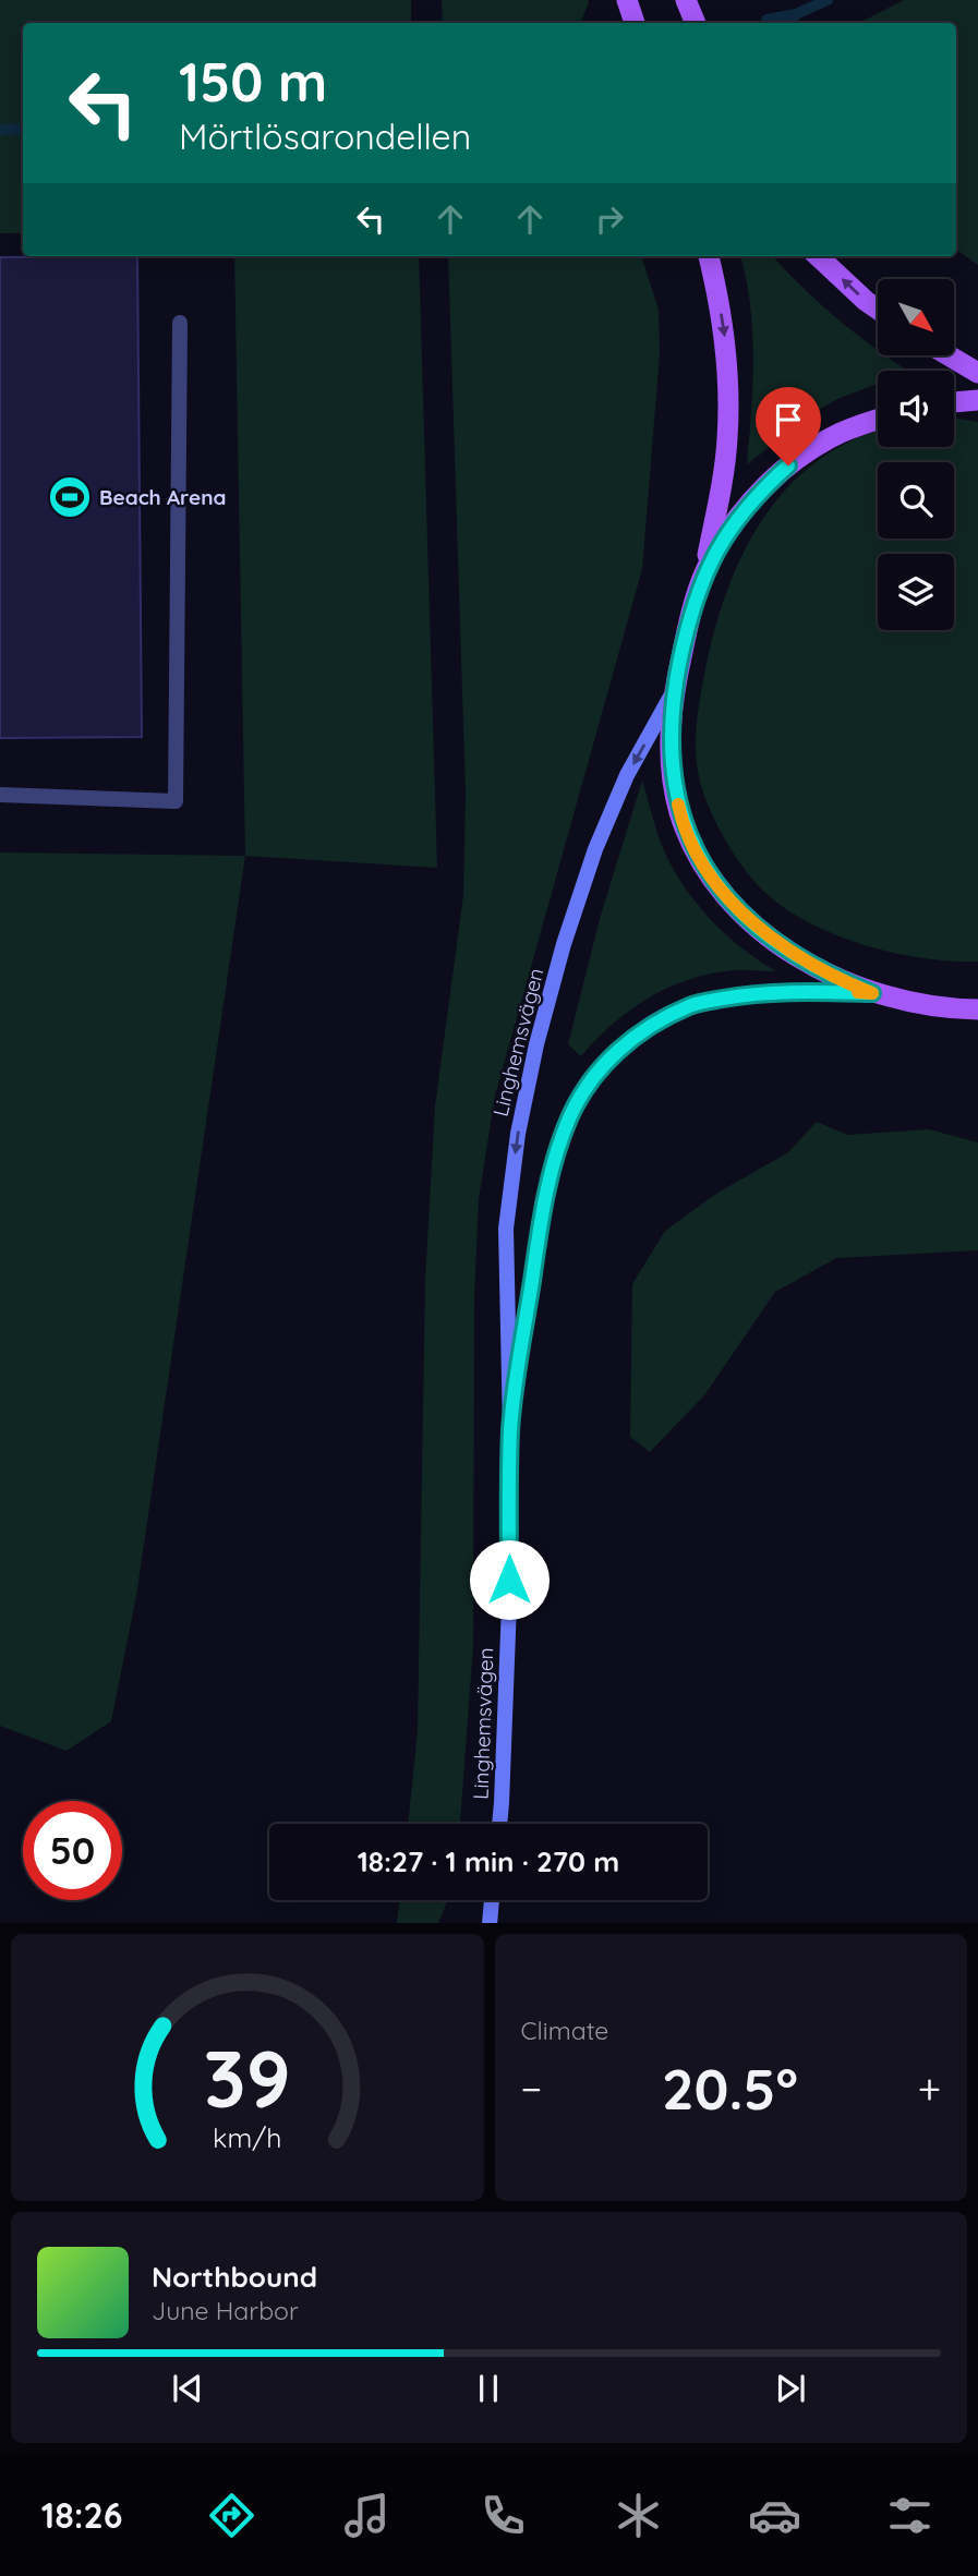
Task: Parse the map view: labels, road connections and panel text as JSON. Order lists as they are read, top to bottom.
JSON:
{
  "streets": {
    "main road": ["Linghemsvägen"]
  },
  "one_way": ["Linghemsvägen"],
  "places": {
    "sports": ["Beach Arena"]
  },
  "north": "bottom right",
  "page": {
    "turn": ["150 m", "Mörtlösarondellen"],
    "limit": "50",
    "trip": "18:27 · 1 min · 270 m",
    "tile": "Climate",
    "heat": ["−", "20.5°", "+"],
    "song": ["Northbound", "June Harbor"],
    "tabs": "18:26",
    "gauge": ["39", "km/h"]
  }
}
